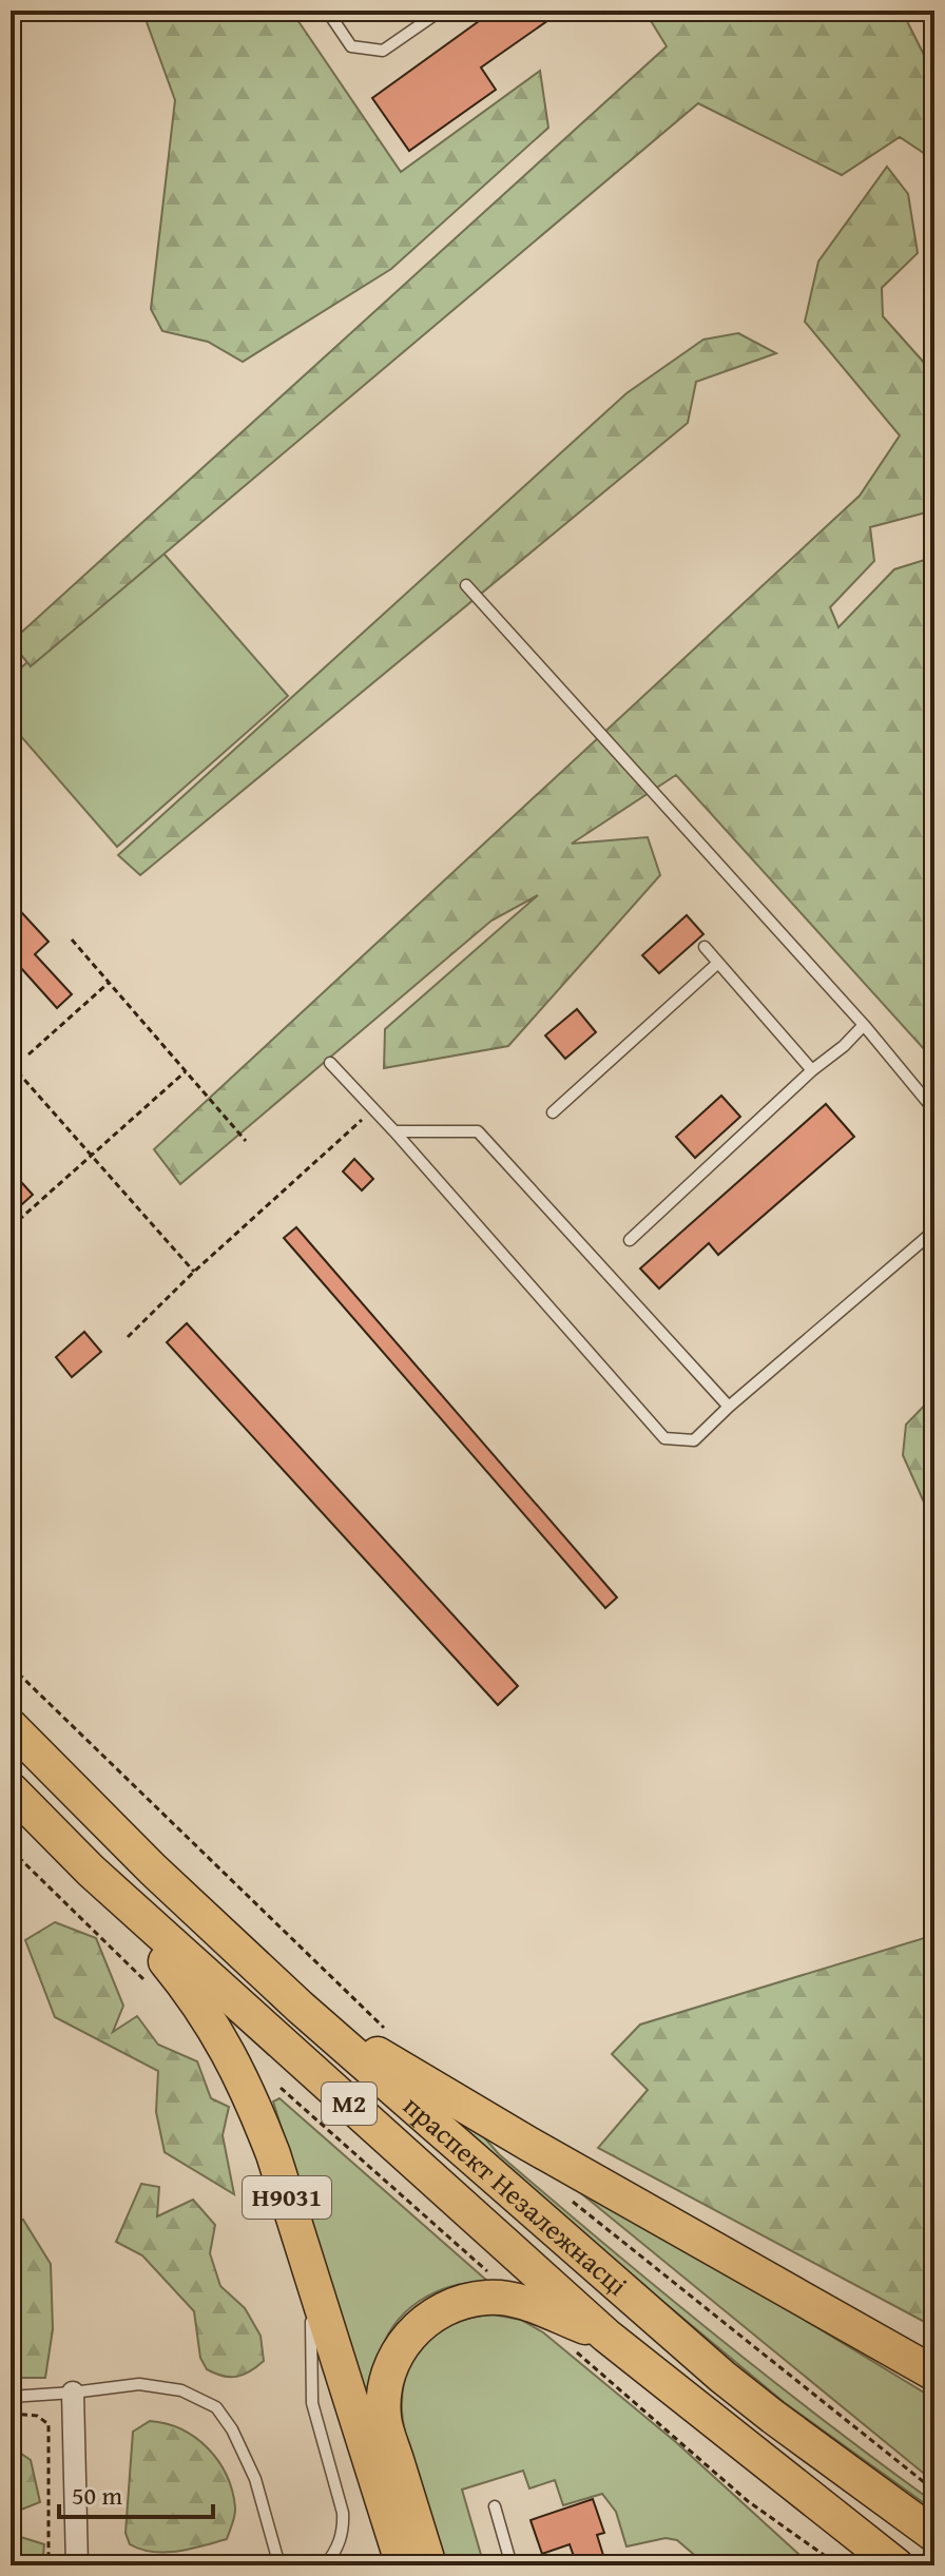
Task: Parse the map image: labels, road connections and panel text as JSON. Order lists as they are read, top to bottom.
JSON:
{
  "streets": {
    "highway": ["М2", "праспект Незалежнасці", "Н9031"]
  },
  "crossings": [
    ["праспект Незалежнасці", "Н9031"]
  ],
  "scale_bar": "50 m"
}
